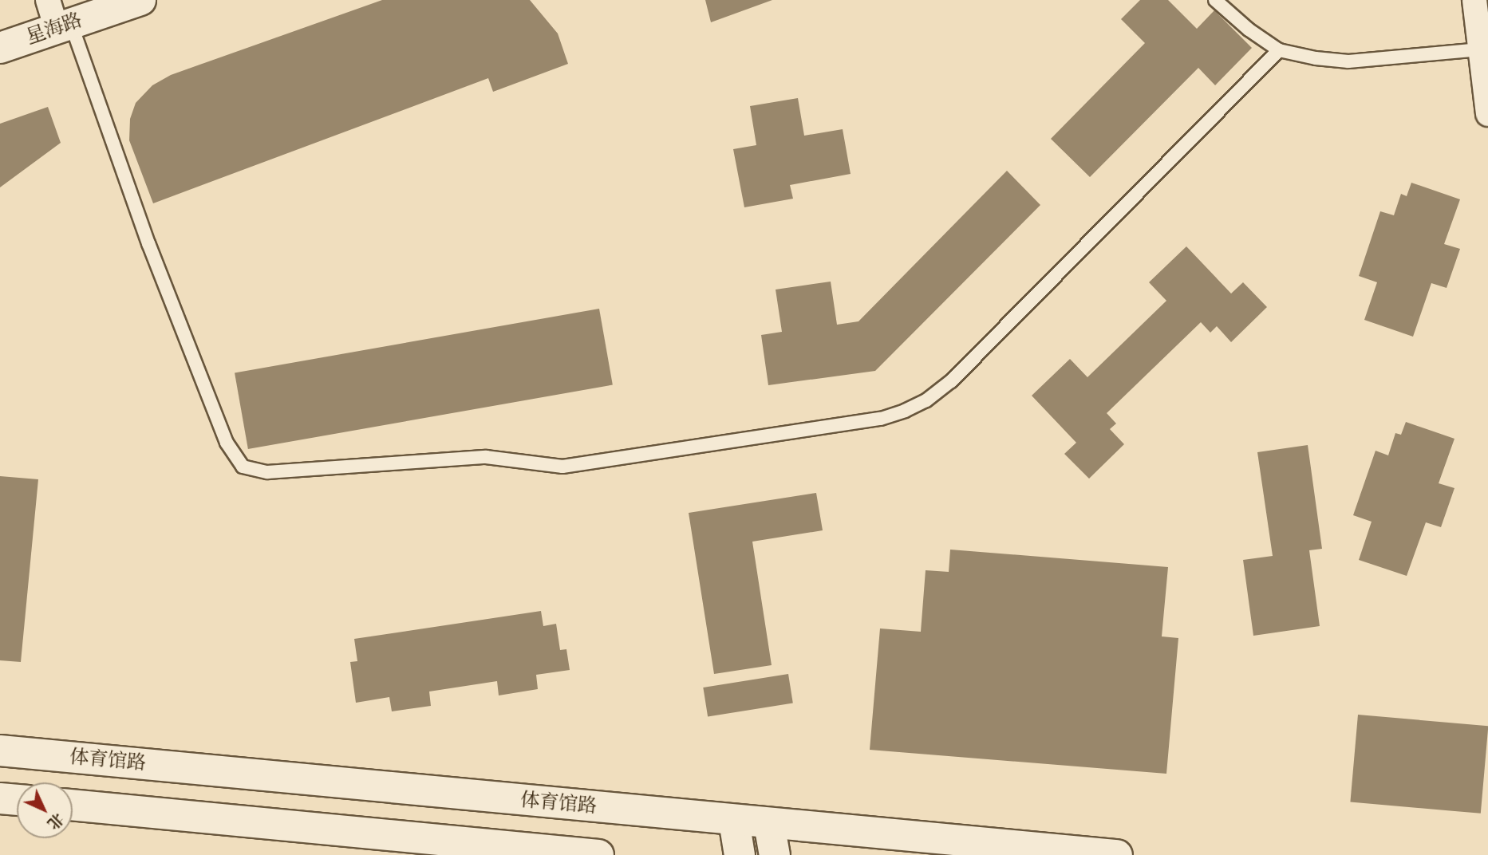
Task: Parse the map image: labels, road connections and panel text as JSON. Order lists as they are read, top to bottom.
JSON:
{
  "streets": {
    "main road": ["星海路", "体育馆路"]
  },
  "north": "bottom right"
}
